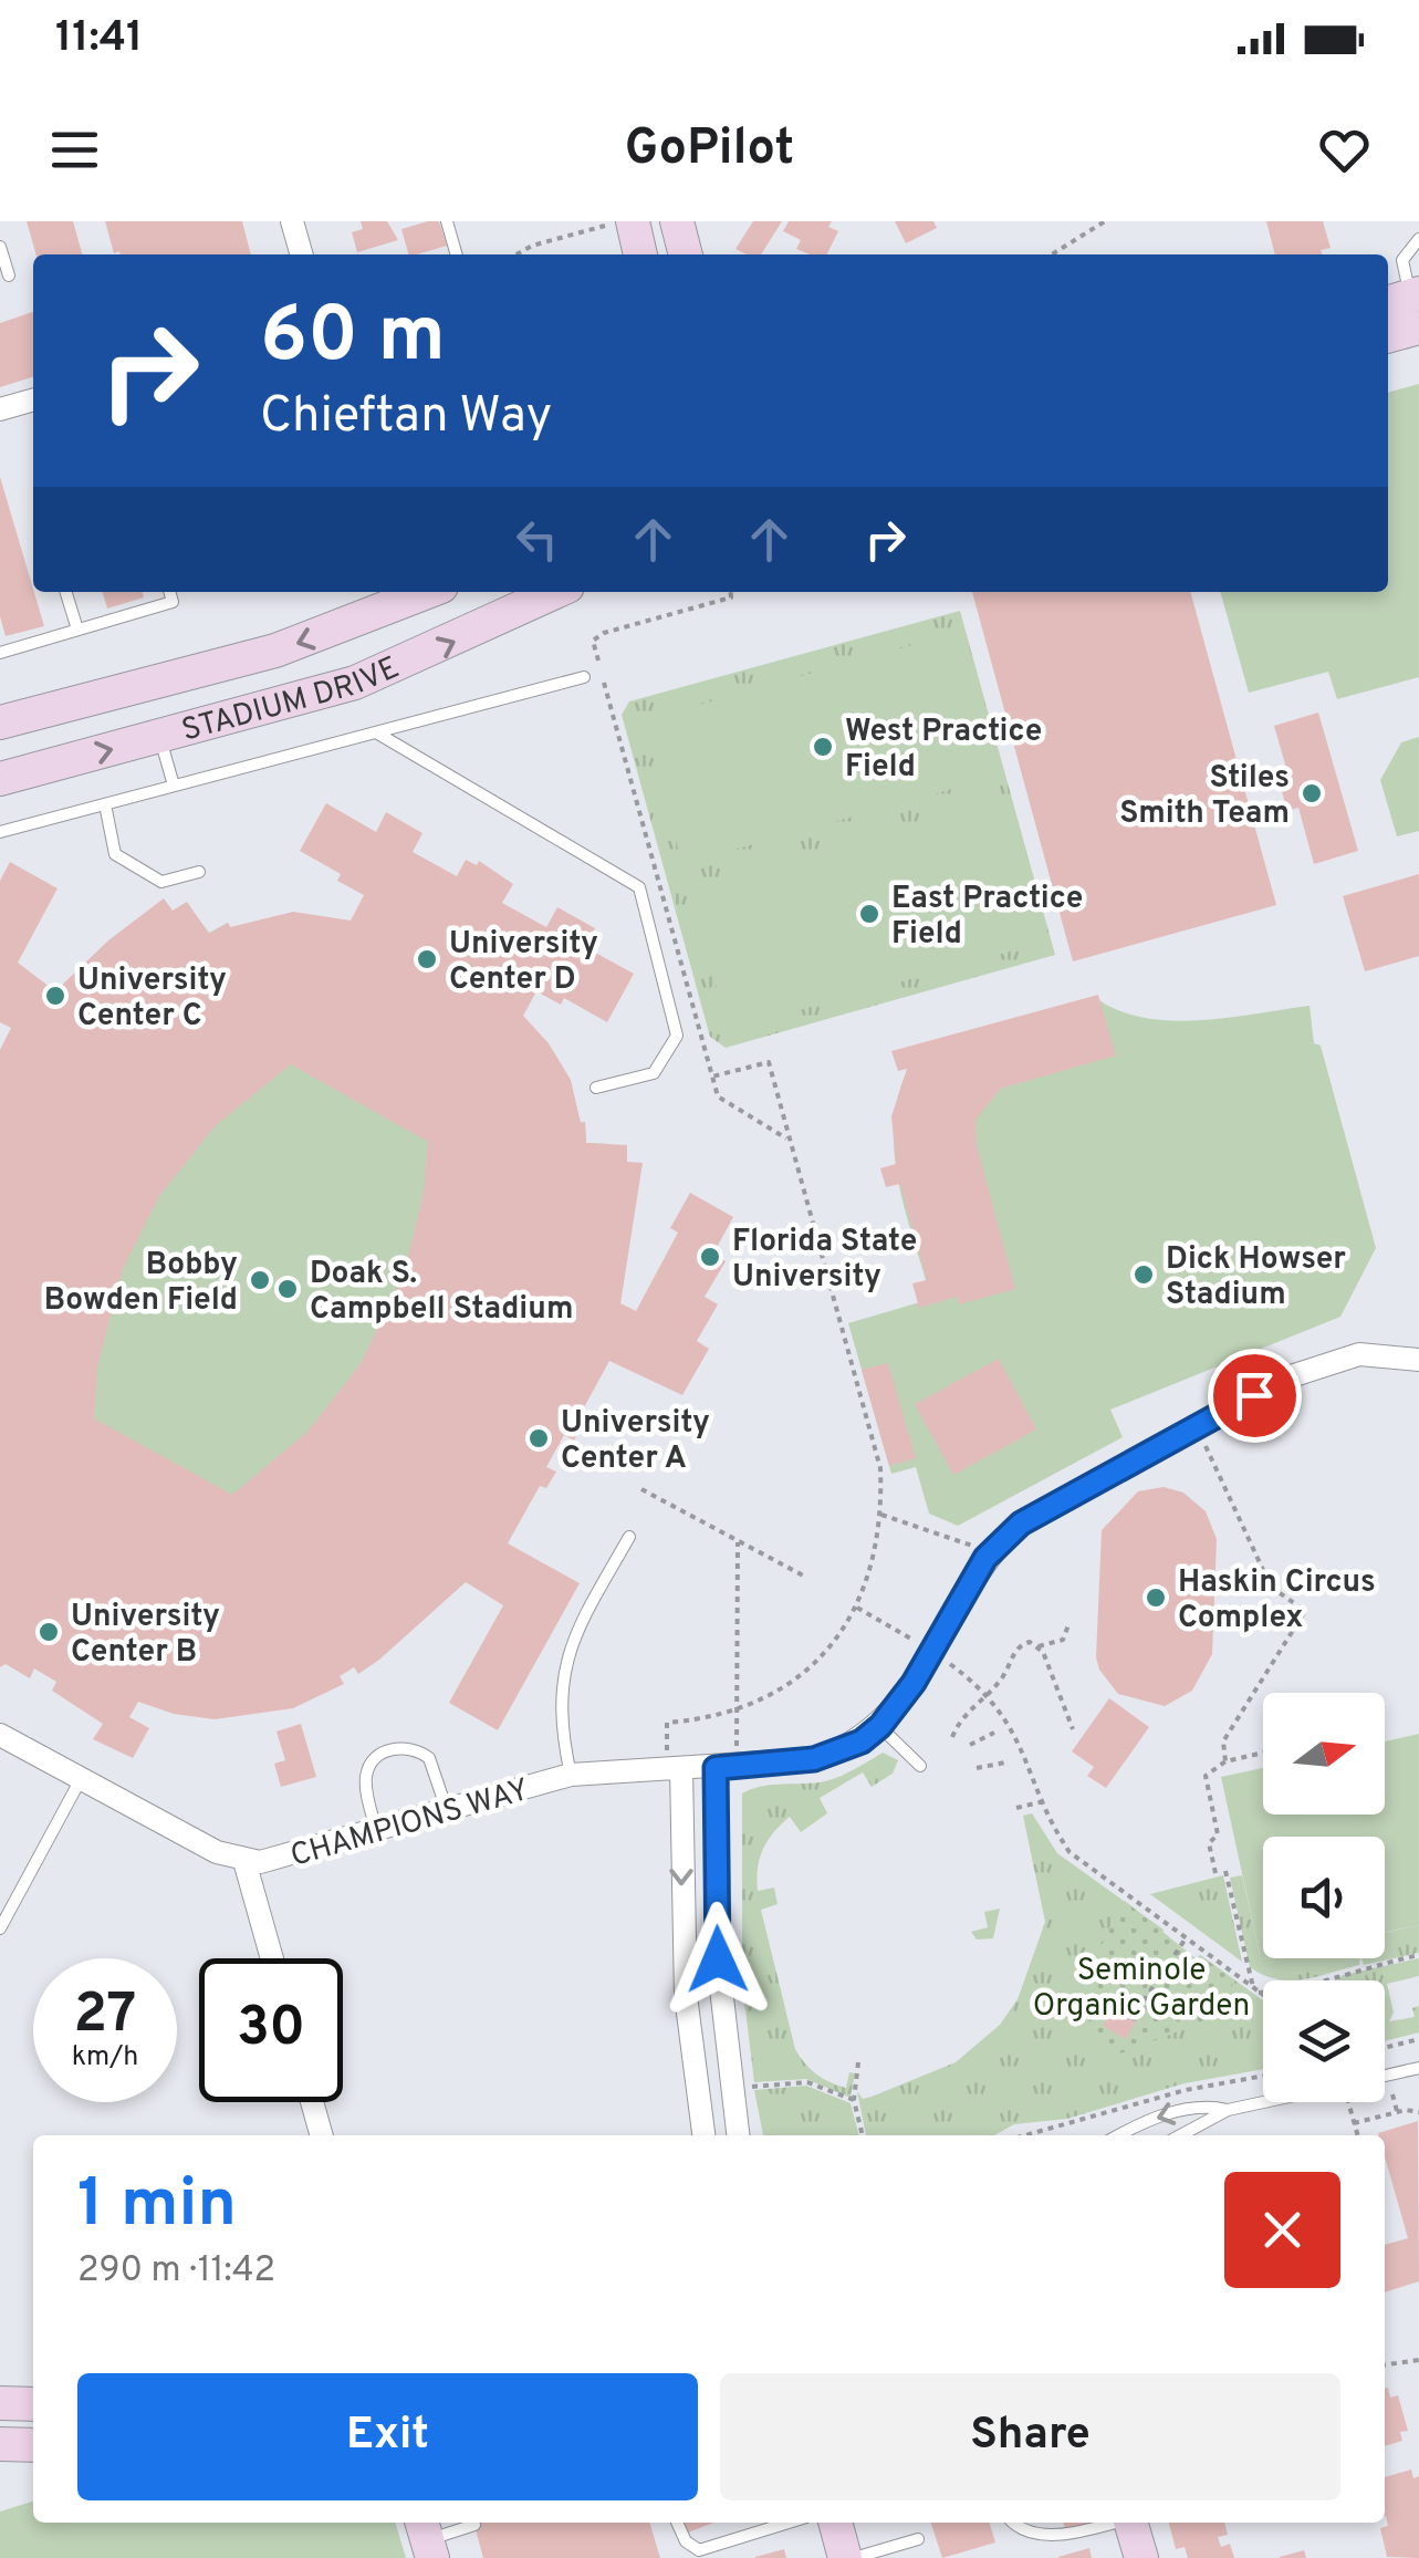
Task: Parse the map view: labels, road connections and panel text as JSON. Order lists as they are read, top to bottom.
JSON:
{
  "streets": {
    "main road": ["STADIUM DRIVE"],
    "street": ["CHAMPIONS WAY"]
  },
  "parks": ["Seminole Organic Garden"],
  "places": [
    "West Practice Field",
    "Stiles Smith Team",
    "East Practice Field",
    "University Center D",
    "University Center C",
    "Florida State University",
    "Dick Howser Stadium",
    "Bobby Bowden Field",
    "Doak S. Campbell Stadium",
    "University Center A",
    "Haskin Circus Complex",
    "University Center B"
  ],
  "north": "right",
  "page": {
    "status": "11:41",
    "header": "GoPilot",
    "turn": ["60 m", "Chieftan Way"],
    "speed": "27 km/h",
    "limit": "30",
    "heading": ["1 min", "290 m · 11:42"],
    "buttons": ["Exit", "Share"]
  }
}
